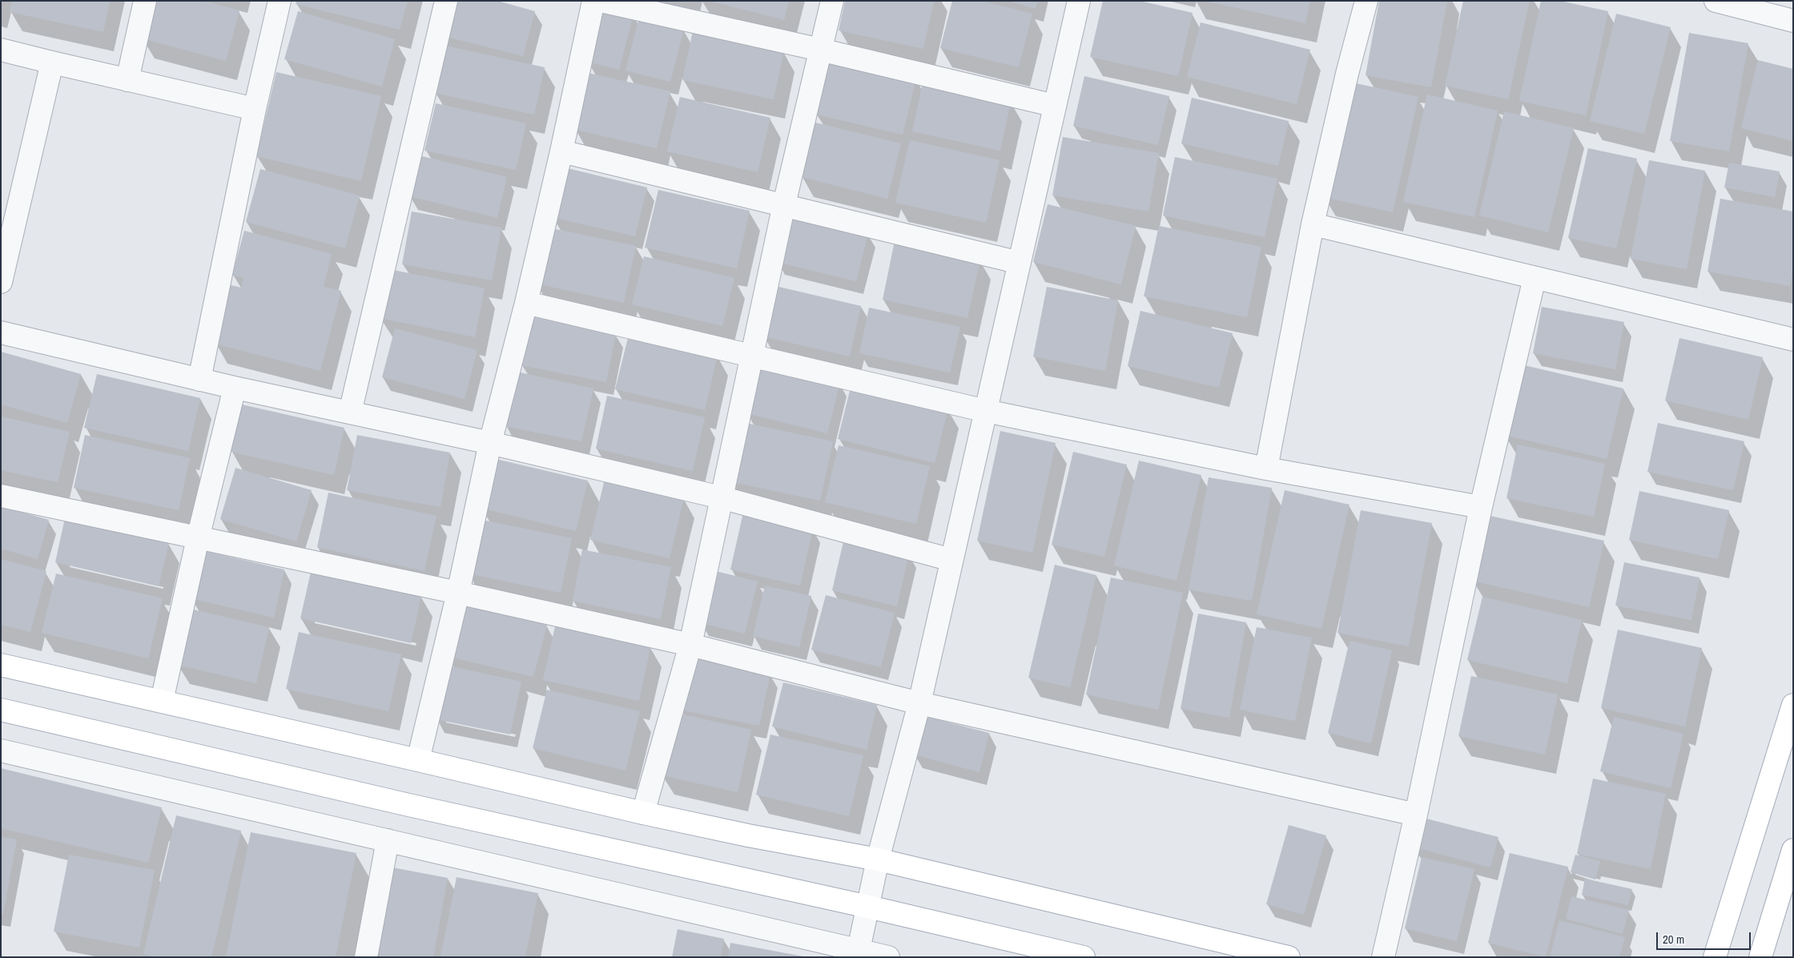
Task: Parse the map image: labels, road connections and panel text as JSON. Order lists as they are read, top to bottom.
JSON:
{
  "scale_bar": "20 m"
}
